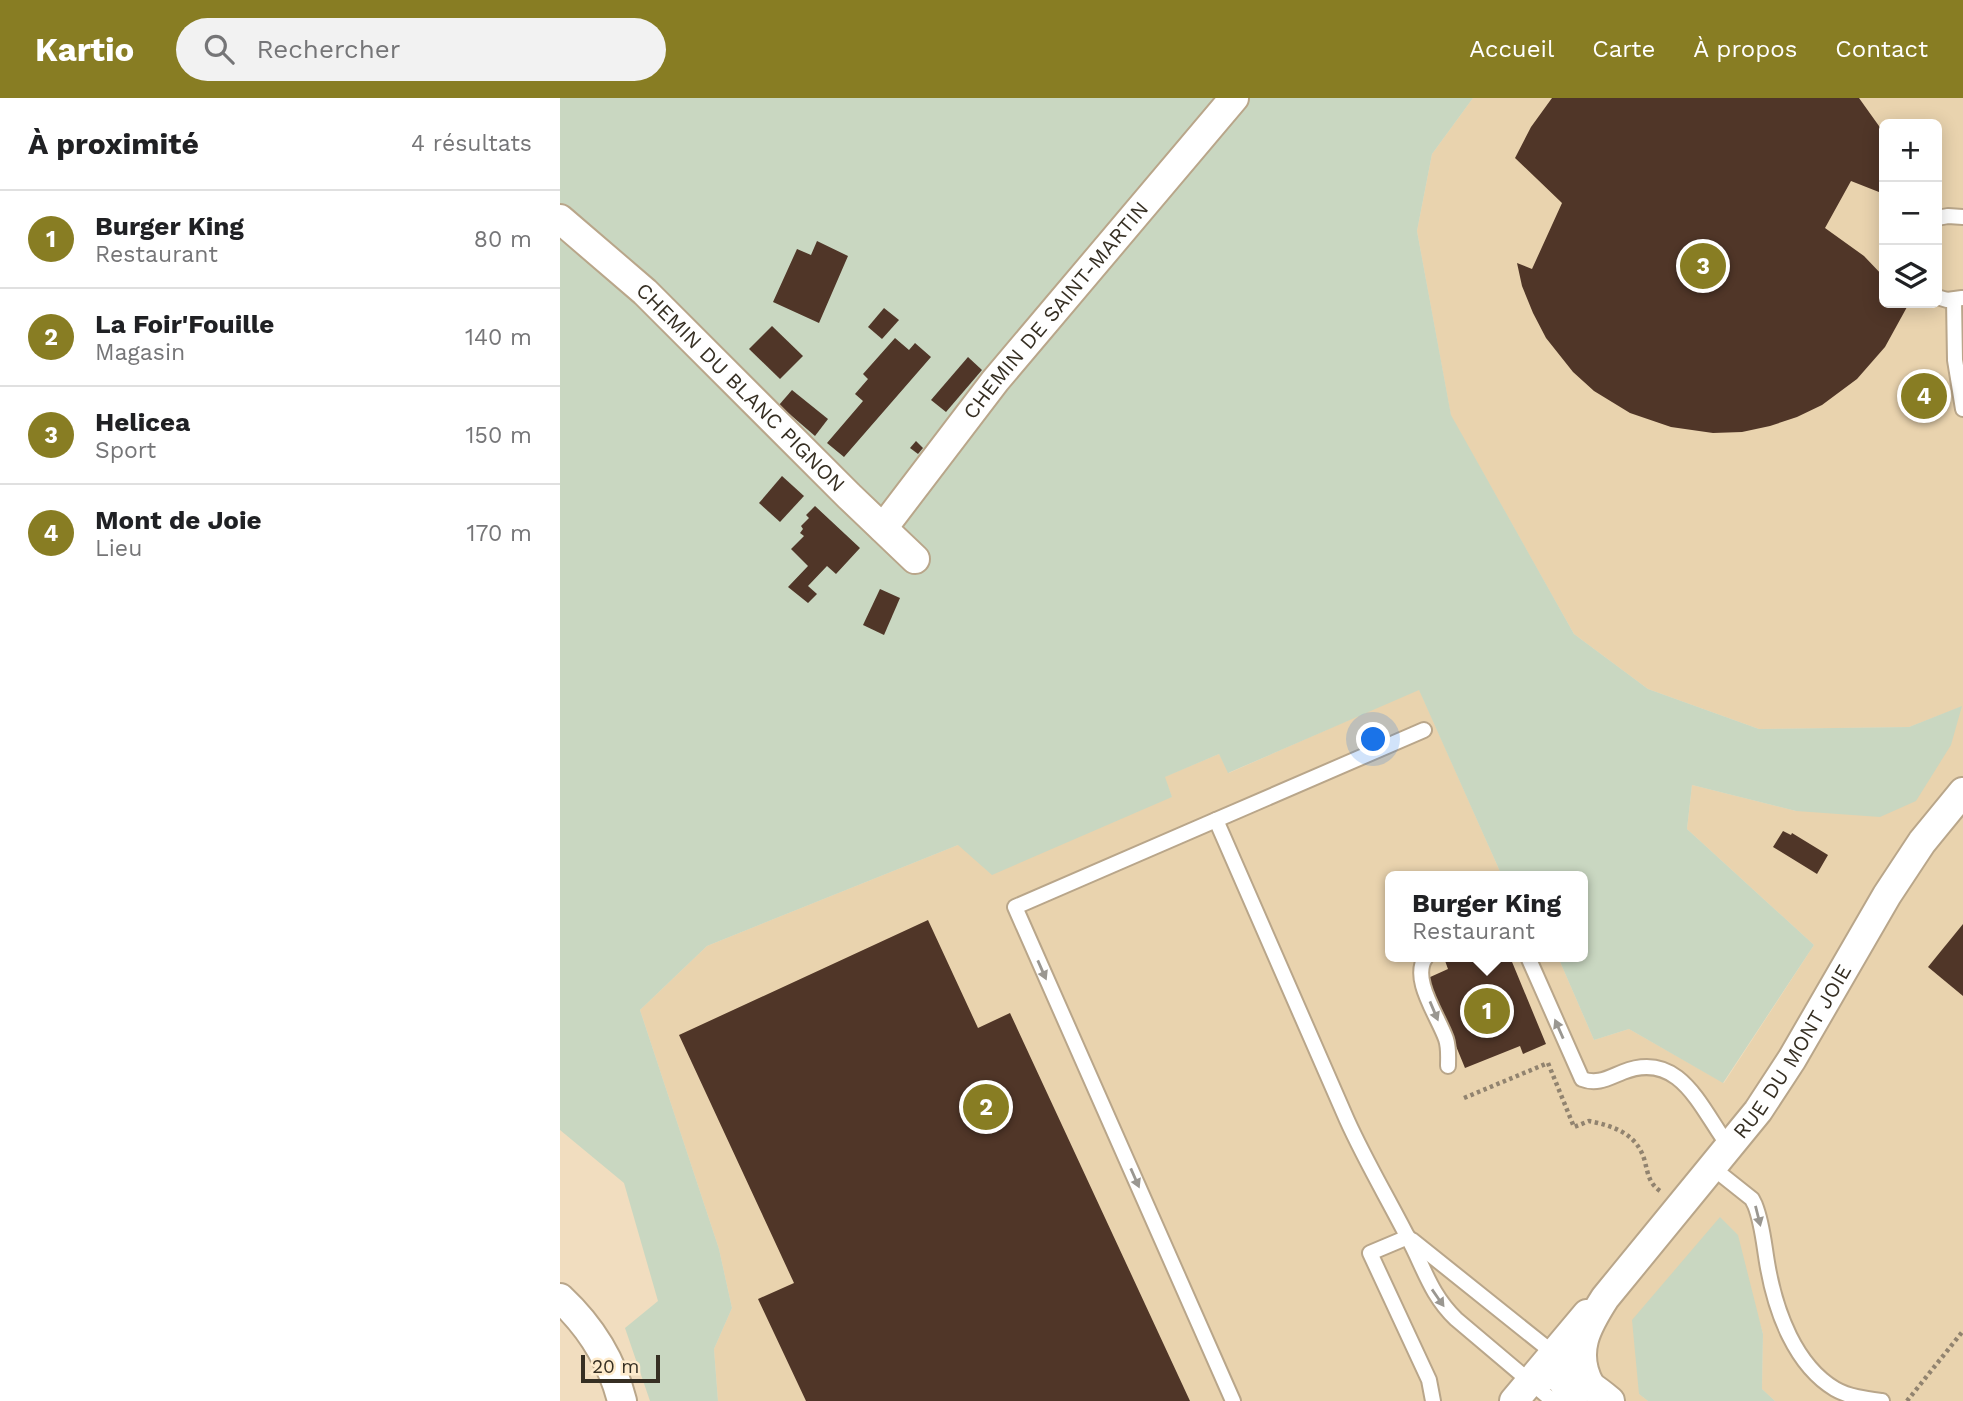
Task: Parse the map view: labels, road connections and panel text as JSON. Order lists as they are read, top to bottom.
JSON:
{
  "streets": {
    "street": ["CHEMIN DE SAINT-MARTIN", "CHEMIN DU BLANC PIGNON", "RUE DU MONT JOIE"]
  },
  "crossings": [
    ["CHEMIN DE SAINT-MARTIN", "CHEMIN DU BLANC PIGNON"]
  ],
  "scale_bar": "20 m",
  "page": {
    "header": "Kartio",
    "search": "Rechercher",
    "nav": [
      "Accueil",
      "Carte",
      "À propos",
      "Contact"
    ],
    "heading": ["À proximité", "4 résultats"],
    "map_buttons": ["+", "−"],
    "list": [
      {
        "mark": "1",
        "name": "Burger King",
        "note": "Restaurant",
        "value": "80 m"
      },
      {
        "mark": "2",
        "name": "La Foir'Fouille",
        "note": "Magasin",
        "value": "140 m"
      },
      {
        "mark": "3",
        "name": "Helicea",
        "note": "Sport",
        "value": "150 m"
      },
      {
        "mark": "4",
        "name": "Mont de Joie",
        "note": "Lieu",
        "value": "170 m"
      }
    ],
    "pins": [
      "3",
      "4",
      "1",
      "2"
    ],
    "popup": ["Burger King", "Restaurant"],
    "scale": "20 m"
  }
}
